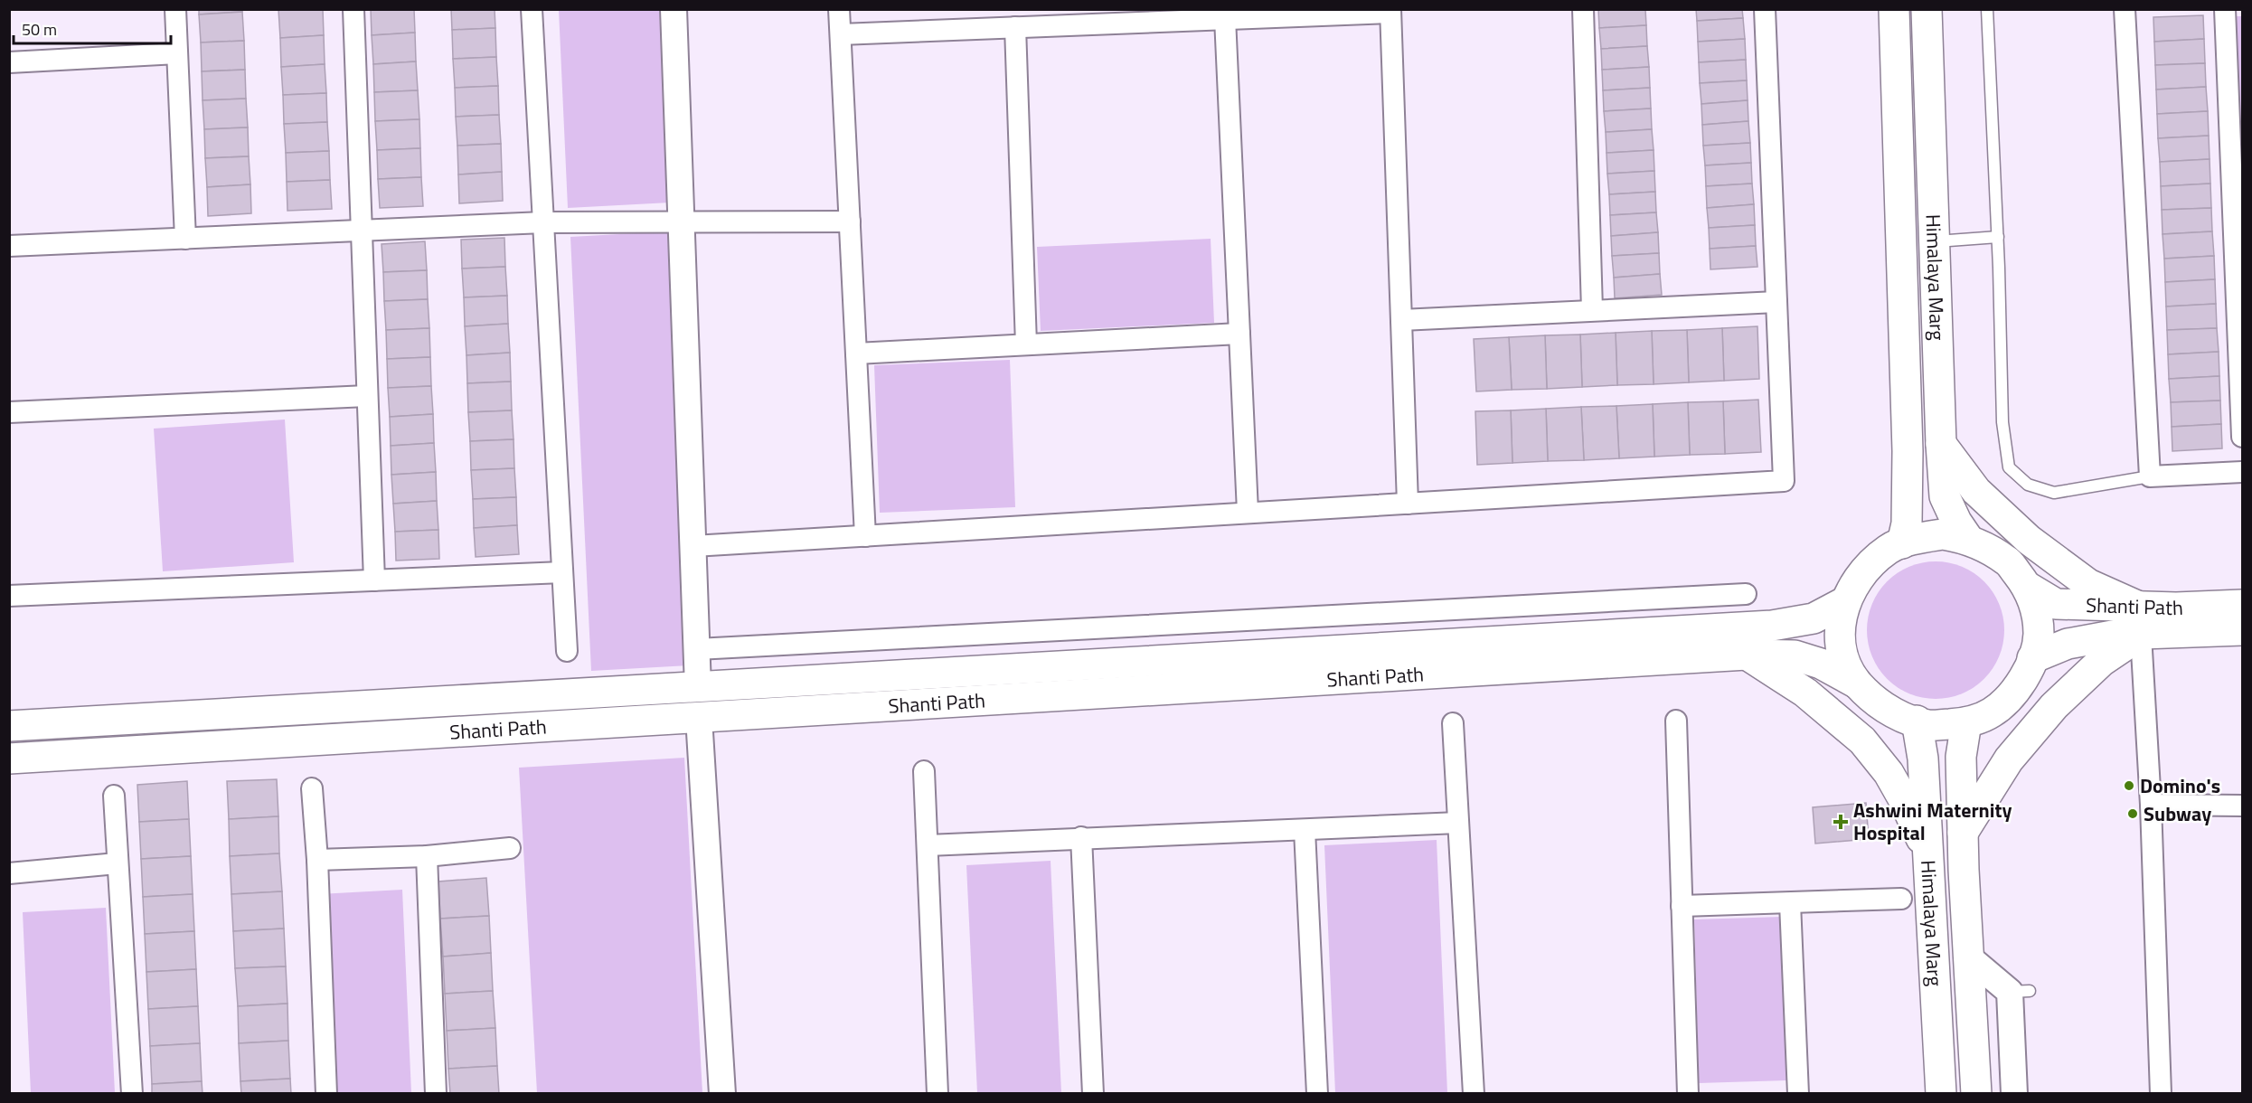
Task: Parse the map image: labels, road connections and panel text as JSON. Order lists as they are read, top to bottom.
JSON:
{
  "streets": {
    "main road": ["Himalaya Marg", "Shanti Path"]
  },
  "crossings": [
    ["Himalaya Marg", "Shanti Path"]
  ],
  "places": {
    "other": ["Domino's", "Subway"],
    "health": ["Ashwini Maternity Hospital"]
  },
  "scale_bar": "50 m"
}
